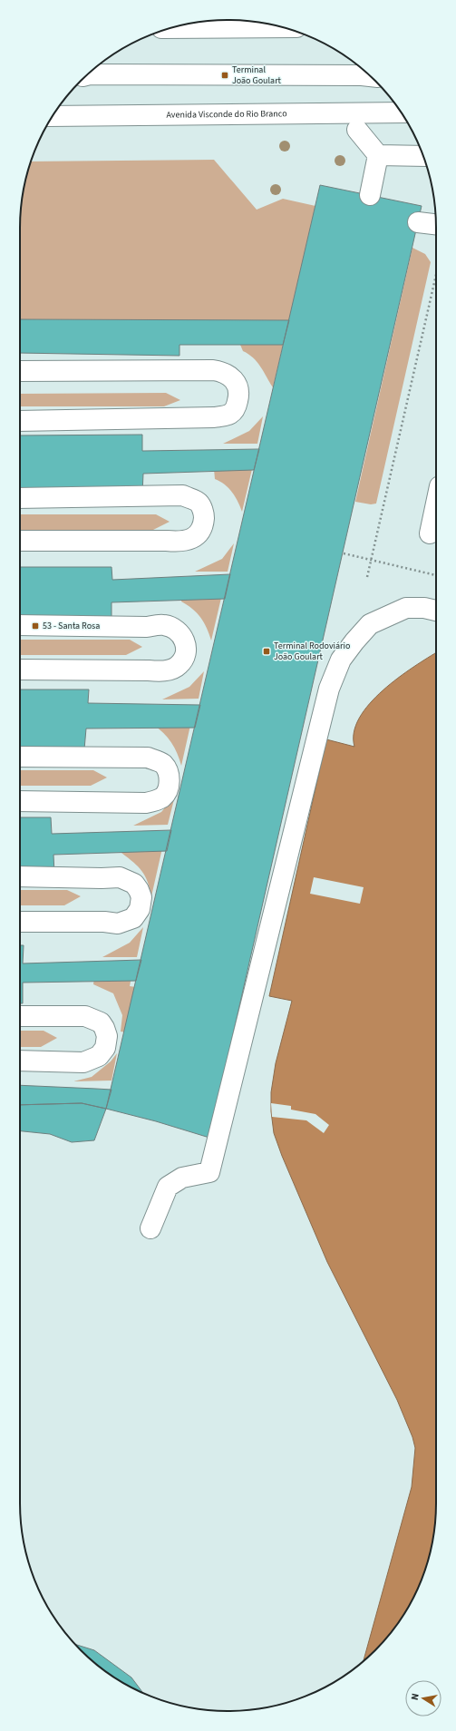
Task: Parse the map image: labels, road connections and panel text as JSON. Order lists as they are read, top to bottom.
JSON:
{
  "streets": {
    "main road": ["Avenida Visconde do Rio Branco"]
  },
  "places": {
    "transit": ["Terminal João Goulart", "53 - Santa Rosa", "Terminal Rodoviário João Goulart"]
  },
  "north": "left"
}
